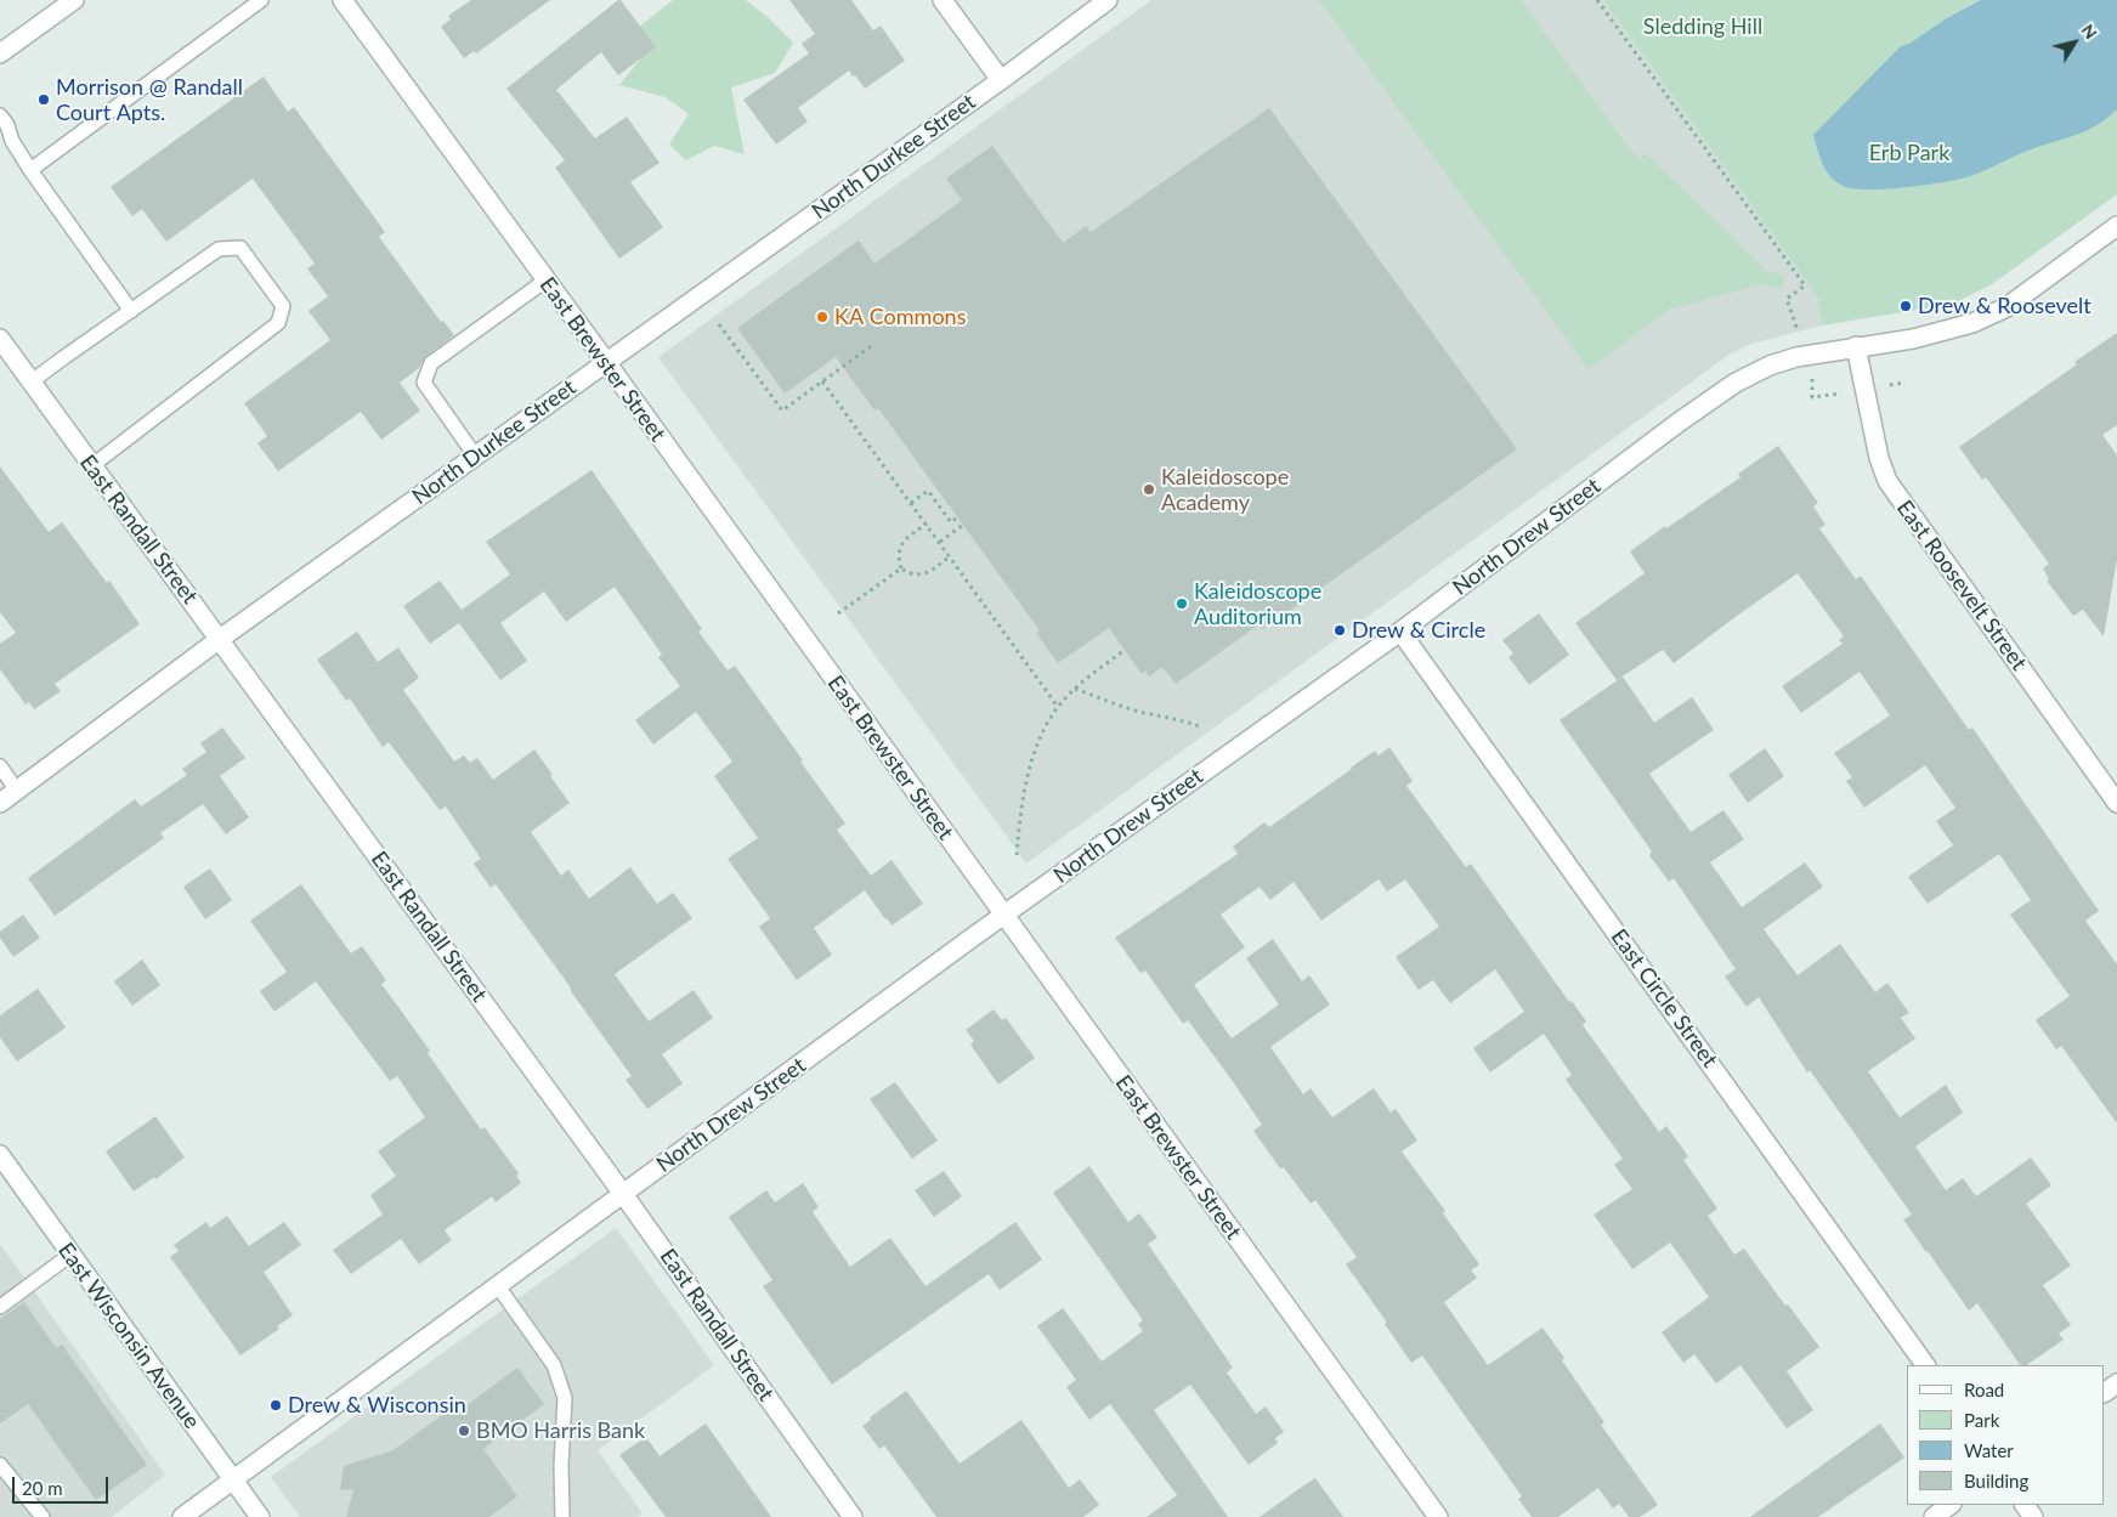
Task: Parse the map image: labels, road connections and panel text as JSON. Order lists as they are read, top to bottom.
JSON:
{
  "streets": {
    "street": [
      "North Durkee Street",
      "East Brewster Street",
      "East Randall Street",
      "North Drew Street",
      "East Roosevelt Street",
      "East Circle Street",
      "East Wisconsin Avenue"
    ]
  },
  "crossings": [
    ["North Durkee Street", "East Brewster Street"],
    ["North Durkee Street", "East Randall Street"],
    ["East Brewster Street", "North Drew Street"],
    ["East Randall Street", "North Drew Street"],
    ["North Drew Street", "East Roosevelt Street"],
    ["North Drew Street", "East Circle Street"],
    ["North Drew Street", "East Wisconsin Avenue"]
  ],
  "parks": ["Sledding Hill", "Erb Park"],
  "places": [
    "Morrison @ Randall Court Apts.",
    "Drew & Roosevelt",
    "KA Commons",
    "Kaleidoscope Academy",
    "Kaleidoscope Auditorium",
    "Drew & Circle",
    "Drew & Wisconsin",
    "BMO Harris Bank"
  ],
  "legend": [
    "Road",
    "Park",
    "Water",
    "Building"
  ],
  "scale_bar": "20 m",
  "north": "top right"
}
